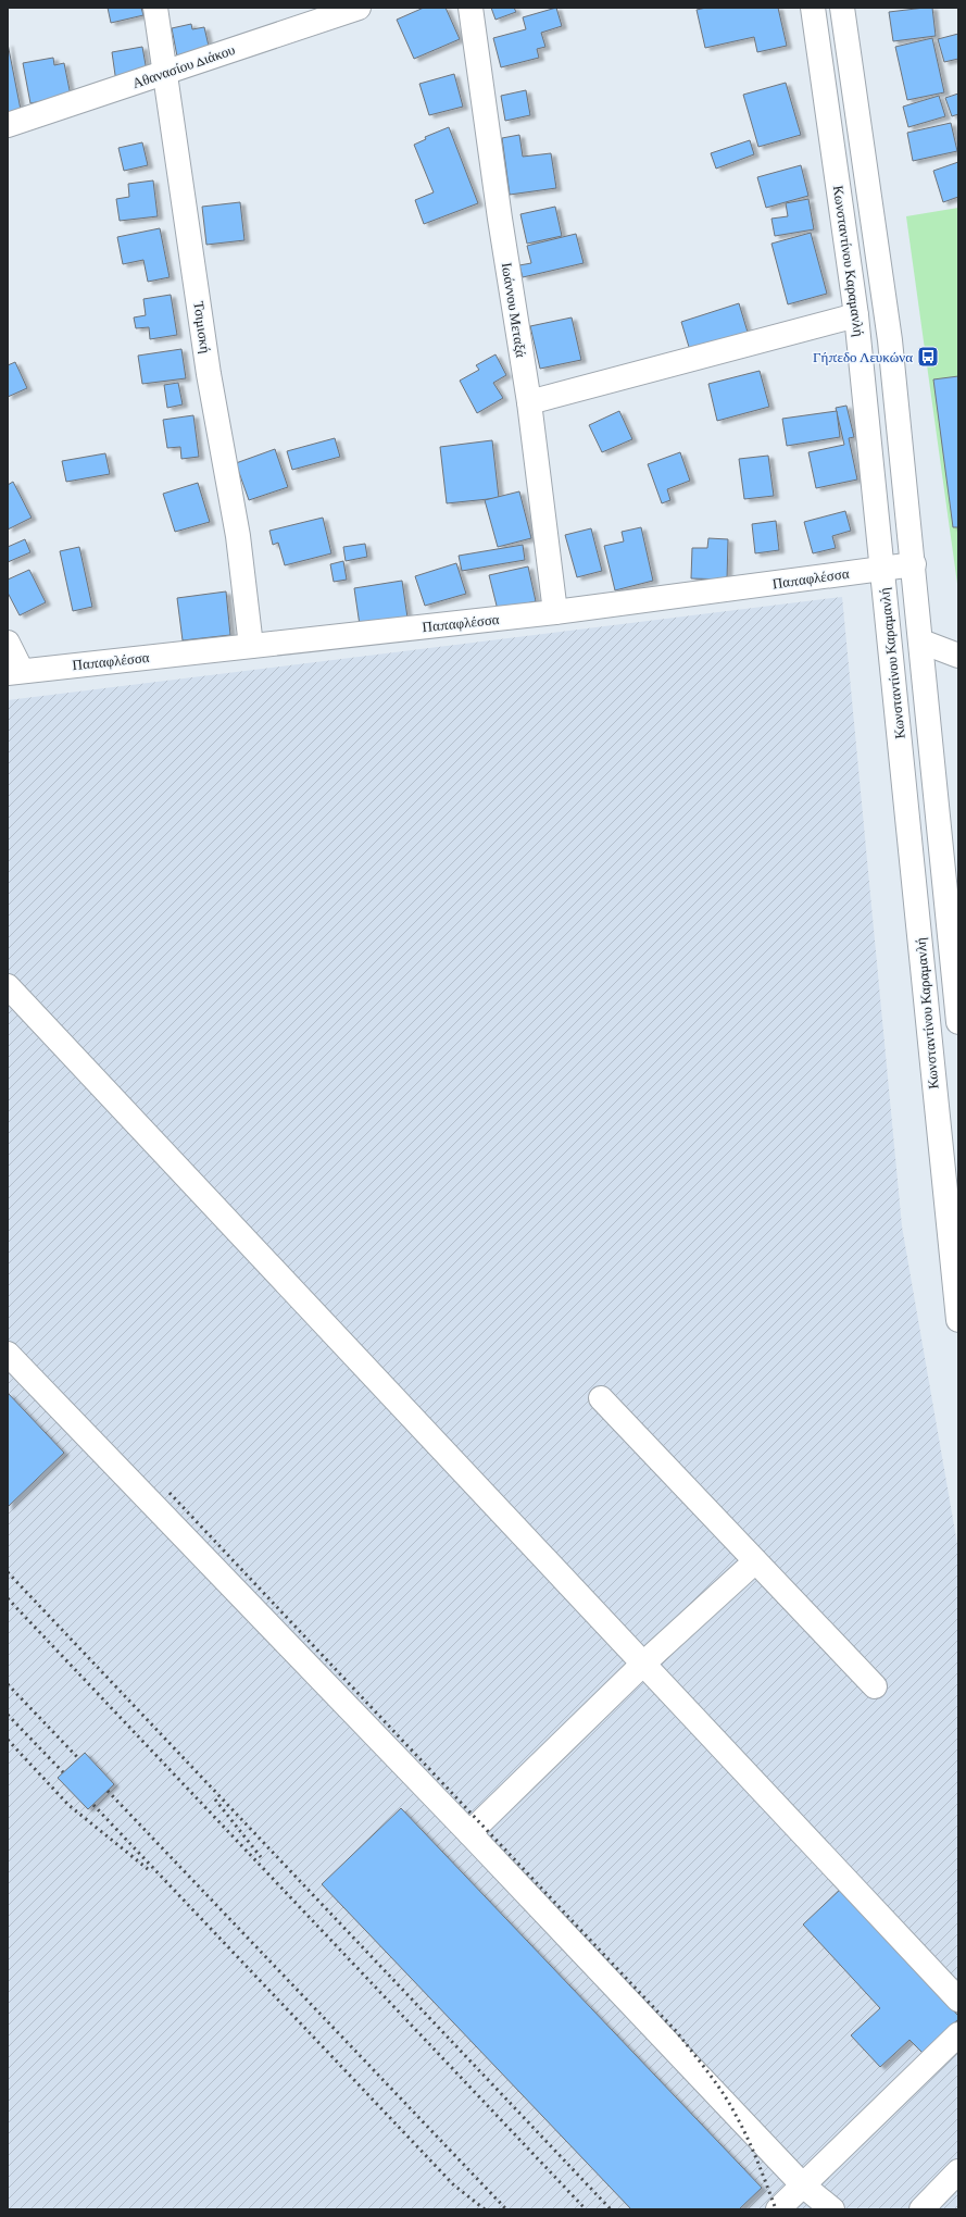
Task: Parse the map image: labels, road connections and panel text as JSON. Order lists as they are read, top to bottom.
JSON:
{
  "streets": {
    "street": [
      "Αθανασίου Διάκου",
      "Κωνσταντίνου Καραμανλή",
      "Ιωάννου Μεταξά",
      "Τσιμισκή",
      "Παπαφλέσσα"
    ]
  },
  "crossings": [
    ["Αθανασίου Διάκου", "Τσιμισκή"],
    ["Κωνσταντίνου Καραμανλή", "Παπαφλέσσα"],
    ["Ιωάννου Μεταξά", "Παπαφλέσσα"],
    ["Τσιμισκή", "Παπαφλέσσα"]
  ],
  "places": {
    "bus stop": ["Γήπεδο Λευκώνα"]
  }
}
